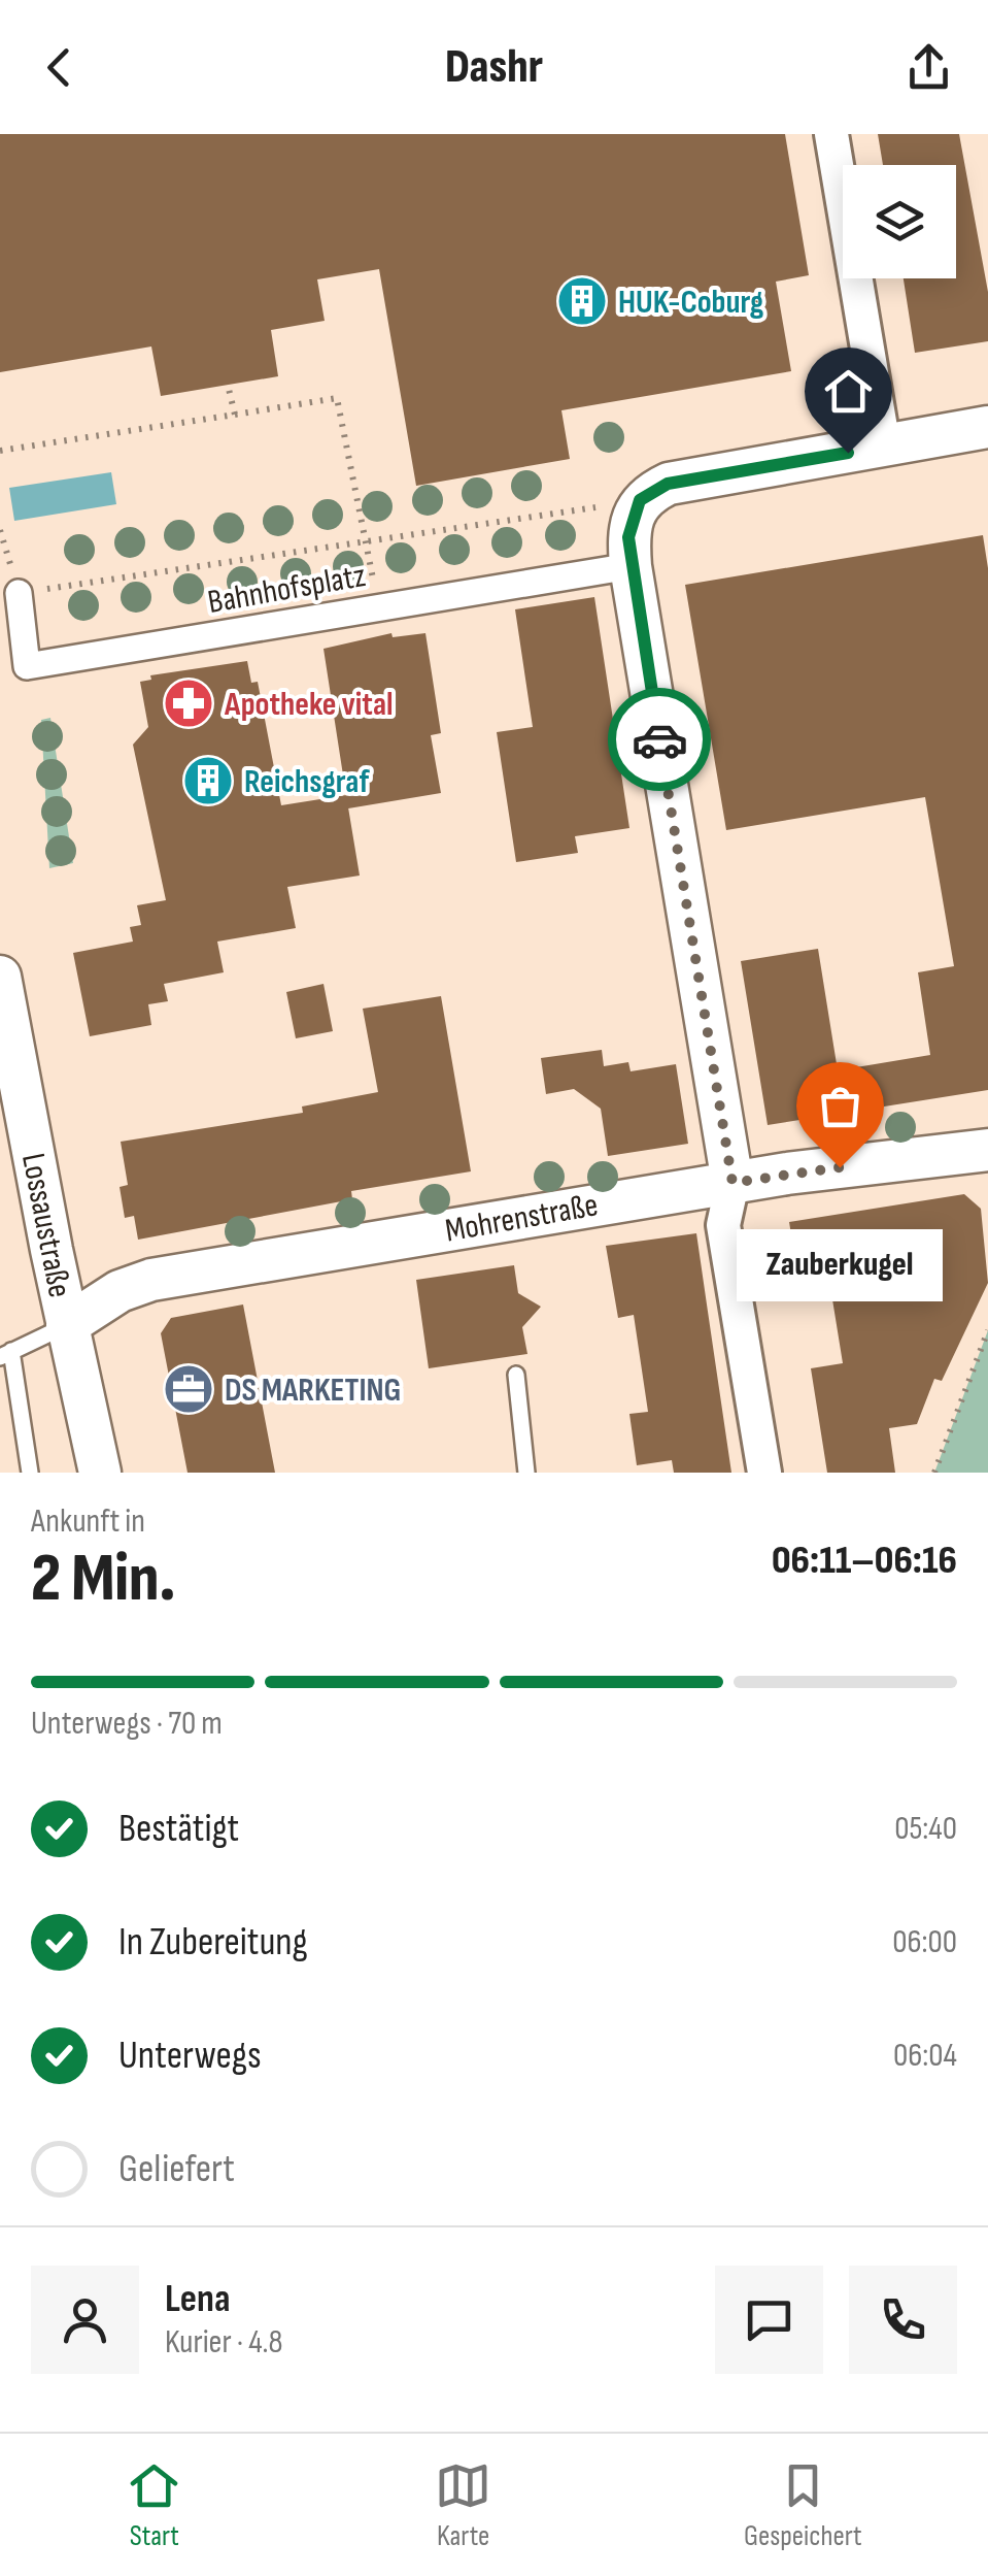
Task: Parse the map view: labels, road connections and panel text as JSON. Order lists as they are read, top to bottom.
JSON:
{
  "streets": {
    "street": ["Bahnhofsplatz", "Mohrenstraße", "Lossaustraße"]
  },
  "crossings": [
    ["Mohrenstraße", "Lossaustraße"]
  ],
  "places": {
    "building": ["HUK-Coburg", "Reichsgraf"],
    "pharmacy": ["Apotheke vital"],
    "other": ["Zauberkugel"],
    "office": ["DS MARKETING"]
  },
  "page": {
    "header": "Dashr",
    "bubble": "Zauberkugel",
    "heading": ["2 Min.", "Ankunft in", "06:11–06:16"],
    "panel": ["Lena", "Kurier · 4.8"],
    "bar": "Unterwegs · 70 m",
    "list": [
      ["Bestätigt", "05:40"],
      ["In Zubereitung", "06:00"],
      ["Unterwegs", "06:04"],
      "Geliefert"
    ],
    "tabs": ["Start", "Karte", "Gespeichert"]
  }
}
